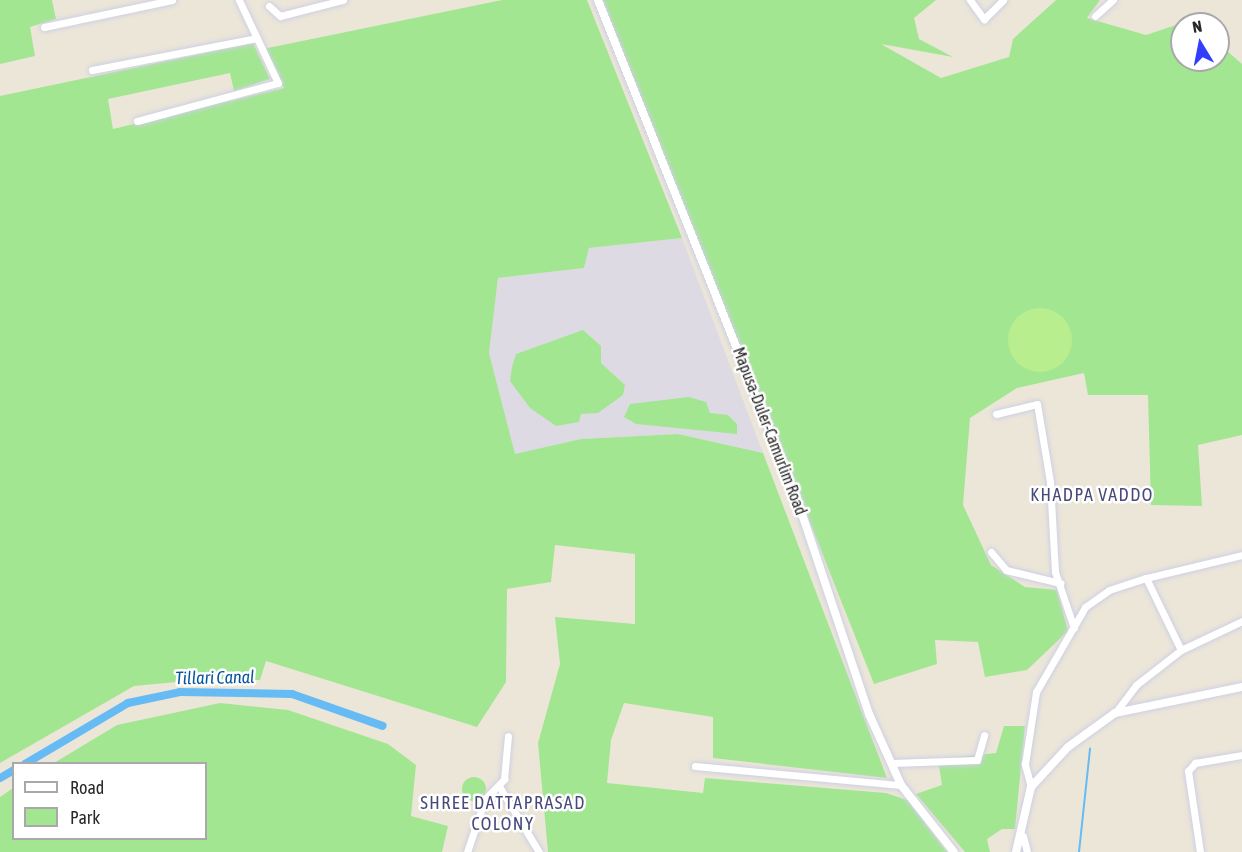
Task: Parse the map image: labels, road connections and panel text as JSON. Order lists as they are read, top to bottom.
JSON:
{
  "streets": {
    "street": ["Mapusa-Duler-Camurlim Road"]
  },
  "districts": ["KHADPA VADDO", "SHREE DATTAPRASAD COLONY"],
  "water": ["Tillari Canal"],
  "legend": ["Road", "Park"],
  "north": "top"
}
